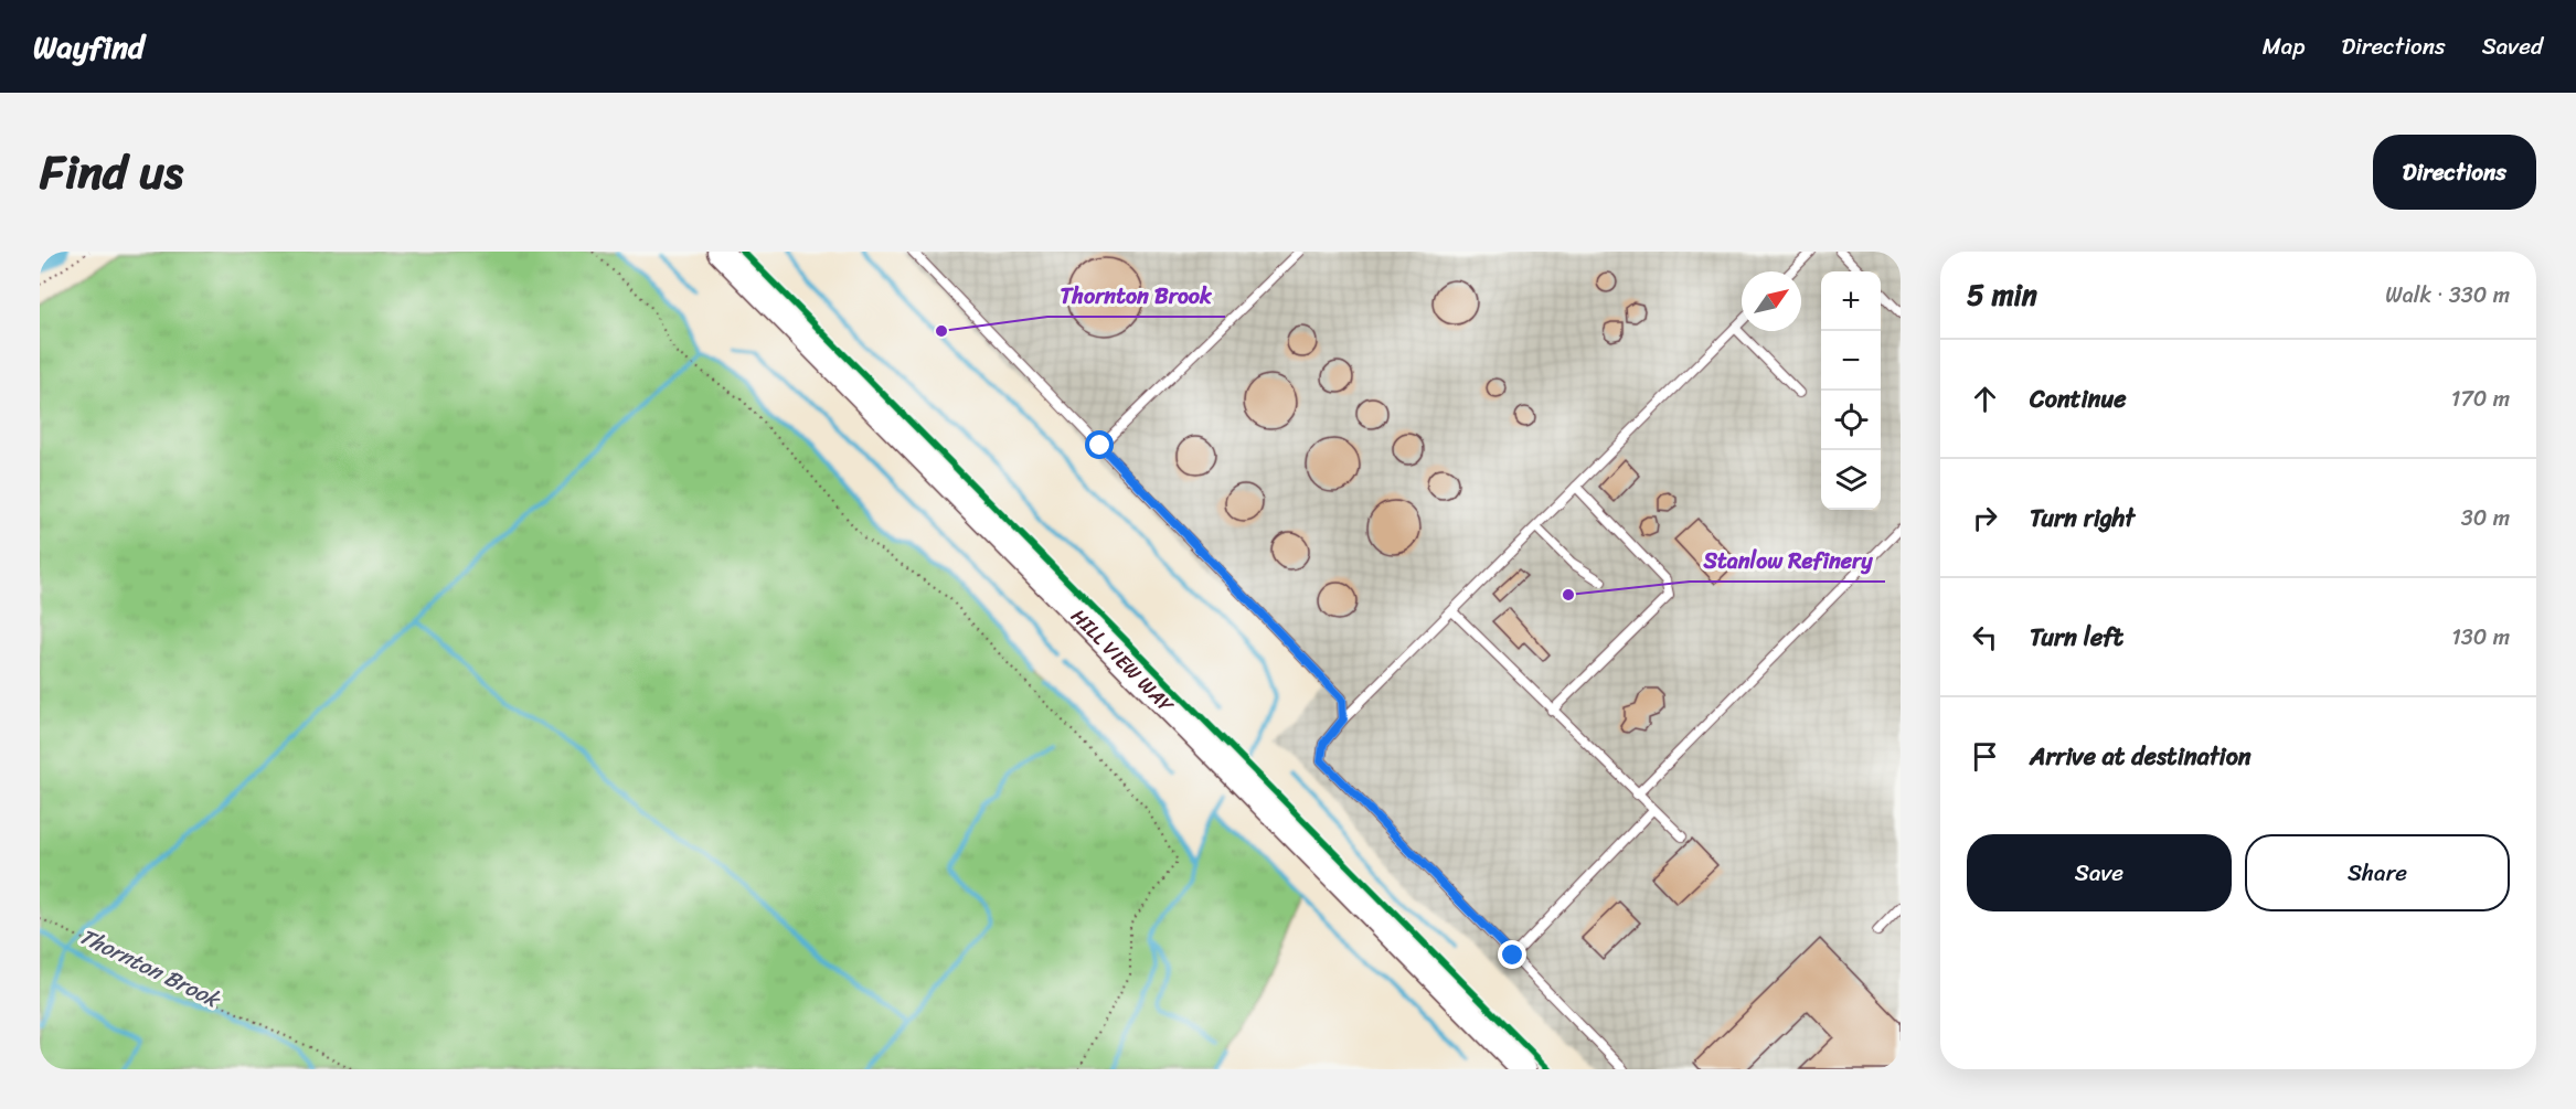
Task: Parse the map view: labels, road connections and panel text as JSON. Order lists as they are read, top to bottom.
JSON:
{
  "streets": {
    "main road": ["HILL VIEW WAY"]
  },
  "water": ["Thornton Brook"],
  "places": ["Thornton Brook", "Stanlow Refinery"],
  "north": "top right",
  "page": {
    "header": "Wayfind",
    "nav": ["Map", "Directions", "Saved"],
    "title": "Find us",
    "buttons": [
      "Directions",
      ["Save", "Share"]
    ],
    "heading": ["5 min", "Walk · 330 m"],
    "map_buttons": ["+", "−"],
    "list": [
      ["Continue", "170 m"],
      ["Turn right", "30 m"],
      ["Turn left", "130 m"],
      "Arrive at destination"
    ]
  }
}
